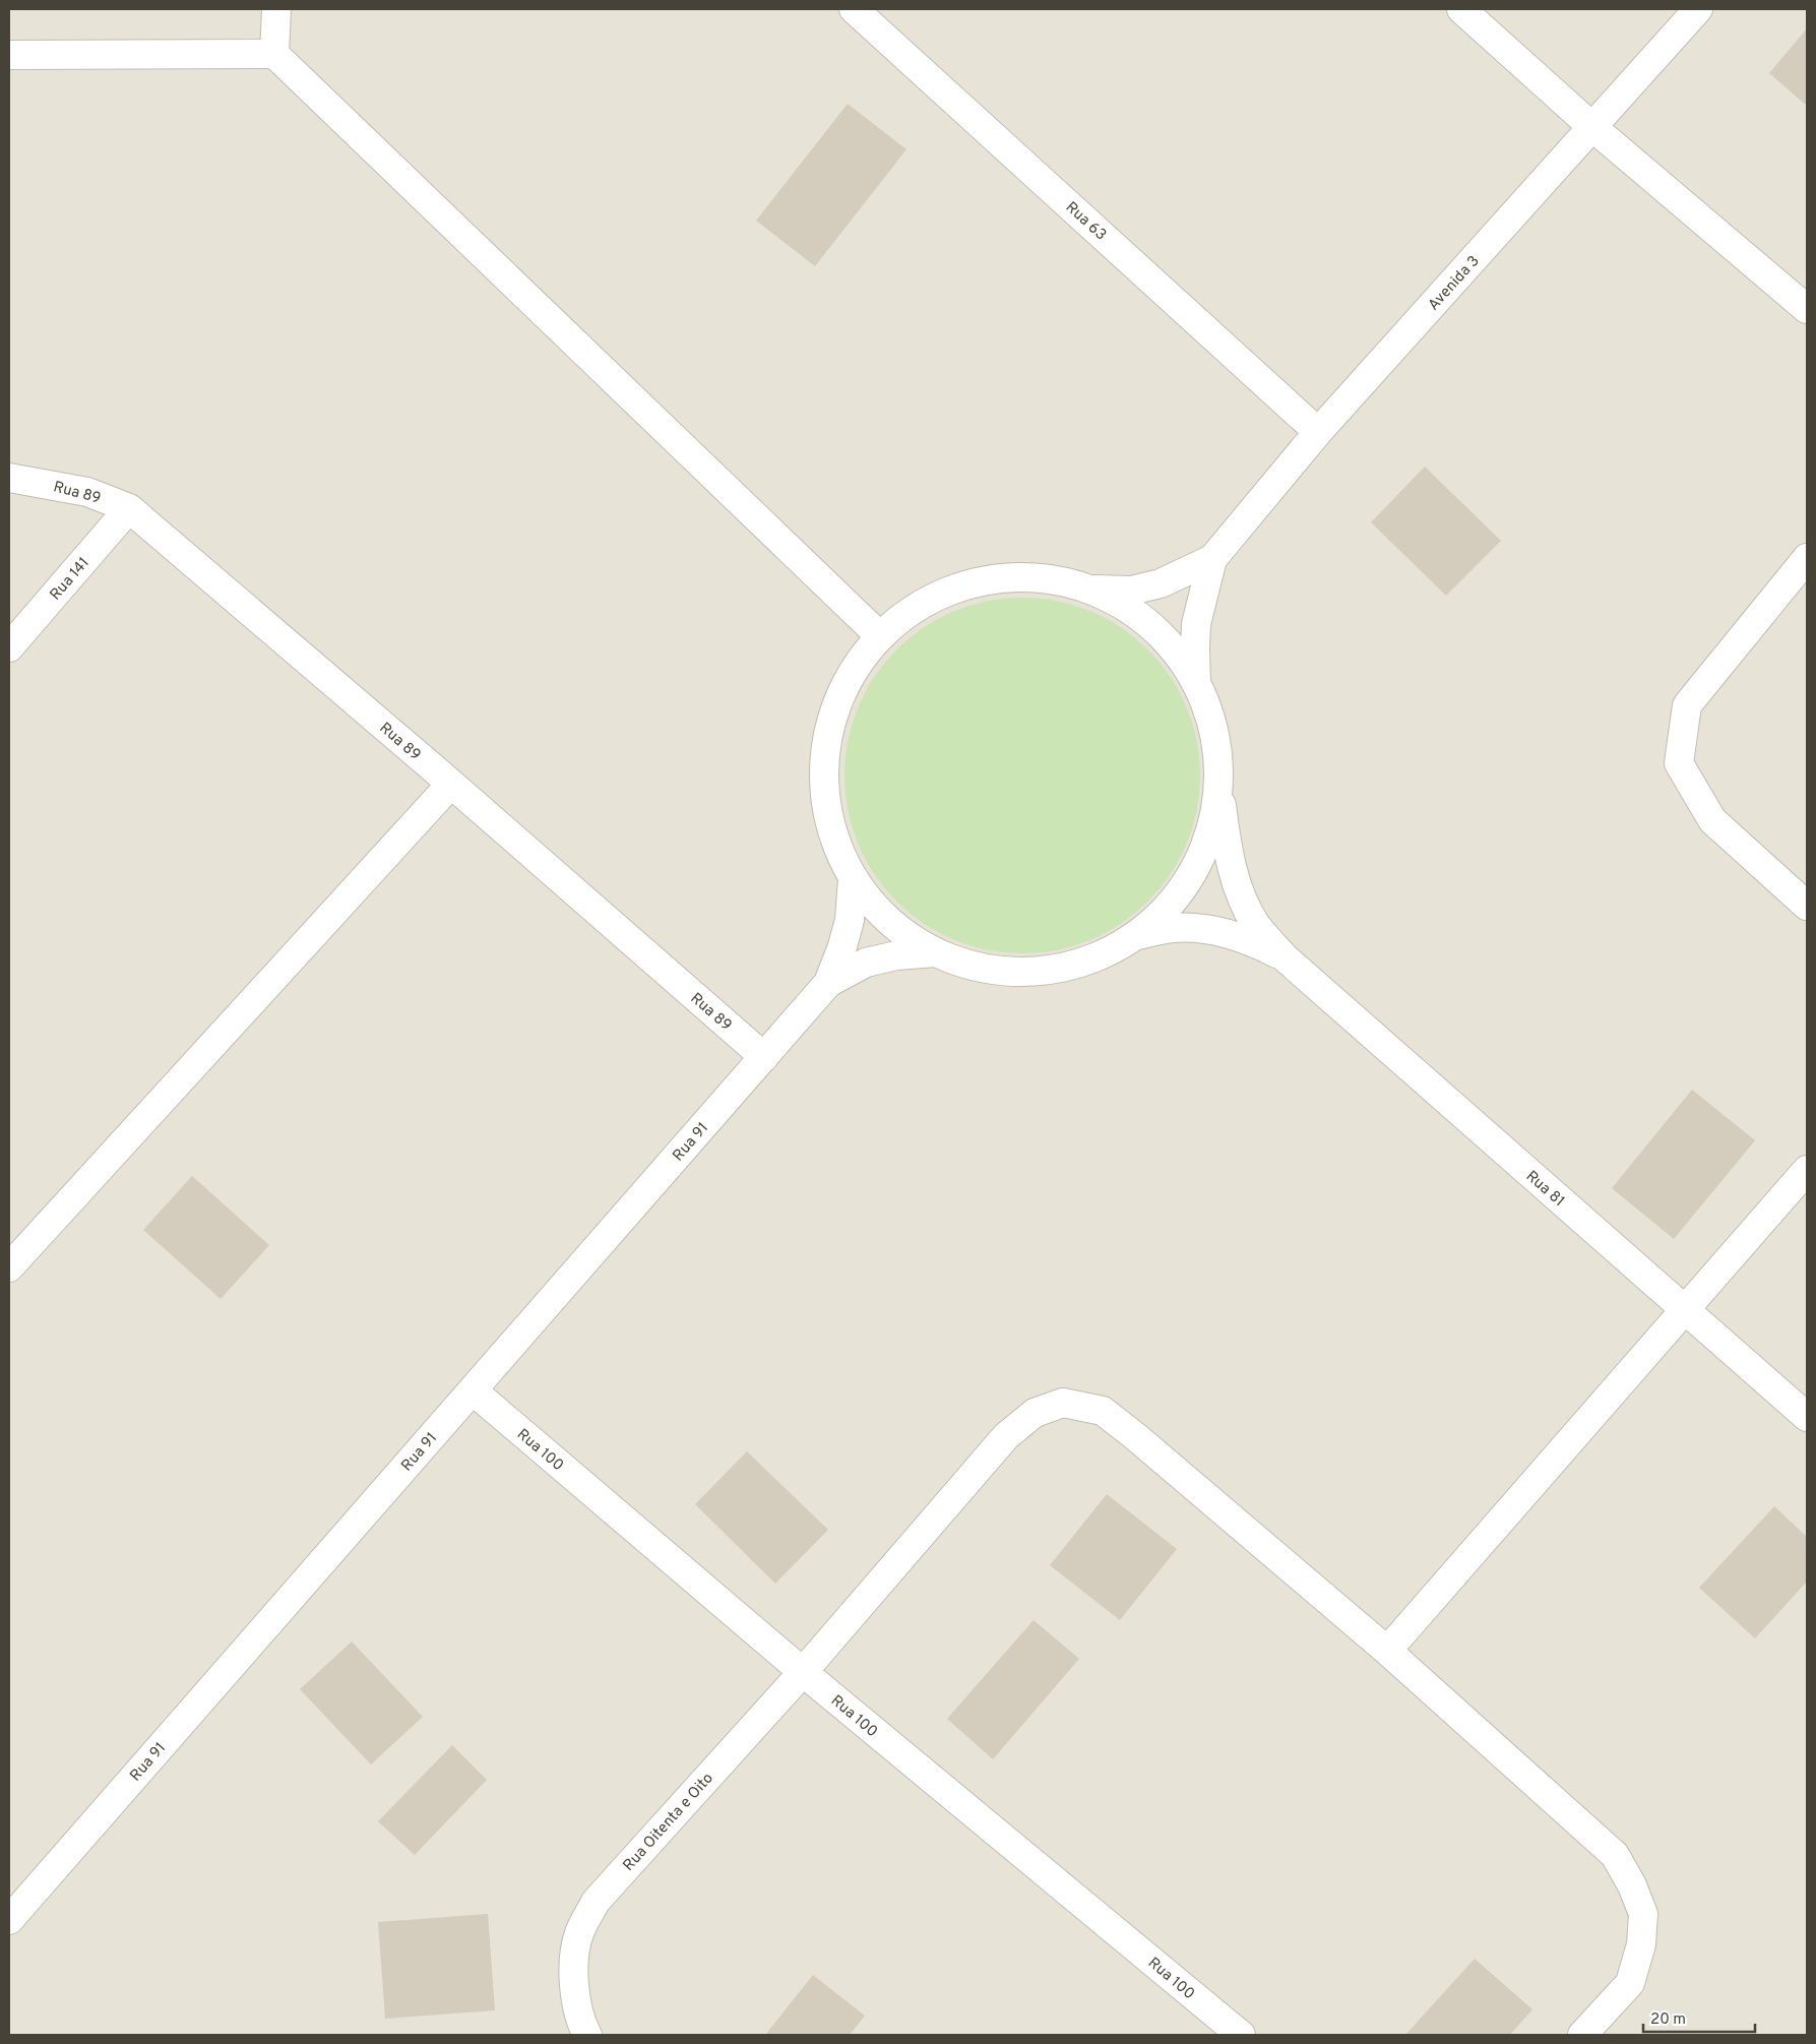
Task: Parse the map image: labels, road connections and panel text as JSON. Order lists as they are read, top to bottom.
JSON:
{
  "streets": {
    "street": [
      "Rua 63",
      "Avenida 3",
      "Rua 89",
      "Rua 141",
      "Rua 91",
      "Rua 81",
      "Rua 100",
      "Rua Oitenta e Oito"
    ]
  },
  "crossings": [
    ["Rua 63", "Avenida 3"],
    ["Rua 89", "Rua 141"],
    ["Rua 89", "Rua 91"],
    ["Rua 91", "Rua 100"],
    ["Rua 100", "Rua Oitenta e Oito"]
  ],
  "scale_bar": "20 m"
}
